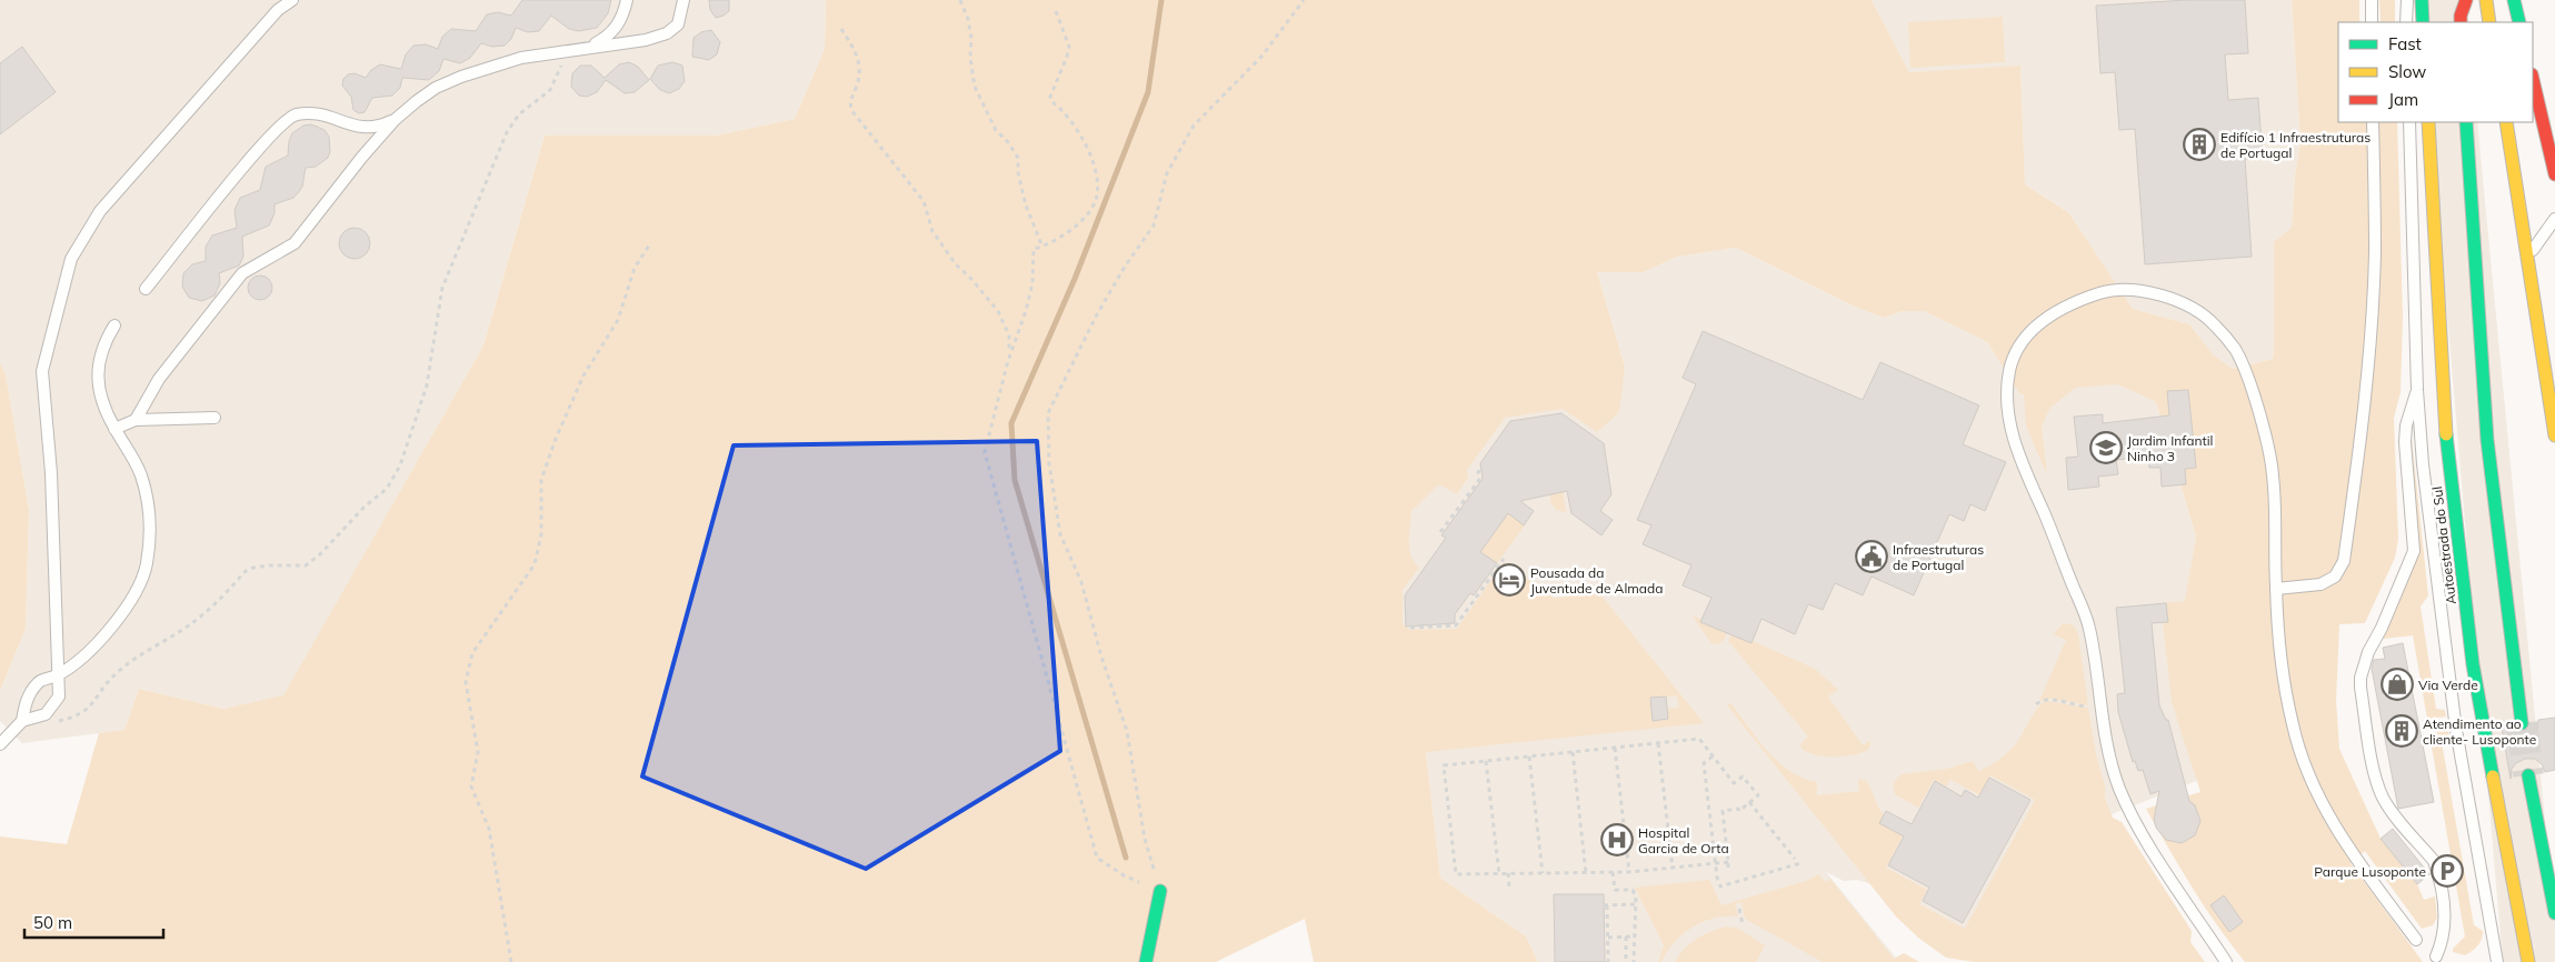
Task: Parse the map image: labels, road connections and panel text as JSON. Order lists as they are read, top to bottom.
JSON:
{
  "streets": {
    "main road": ["Autoestrada do Sul"]
  },
  "places": {
    "building": ["Edifício 1 Infraestruturas de Portugal", "Atendimento ao cliente- Lusoponte"],
    "school or university": ["Jardim Infantil Ninho 3"],
    "public building": ["Infraestruturas de Portugal"],
    "hotel": ["Pousada da Juventude de Almada"],
    "shop": ["Via Verde"],
    "hospital": ["Hospital Garcia de Orta"],
    "parking": ["Parque Lusoponte"]
  },
  "legend": ["Fast", "Slow", "Jam"],
  "scale_bar": "50 m"
}
